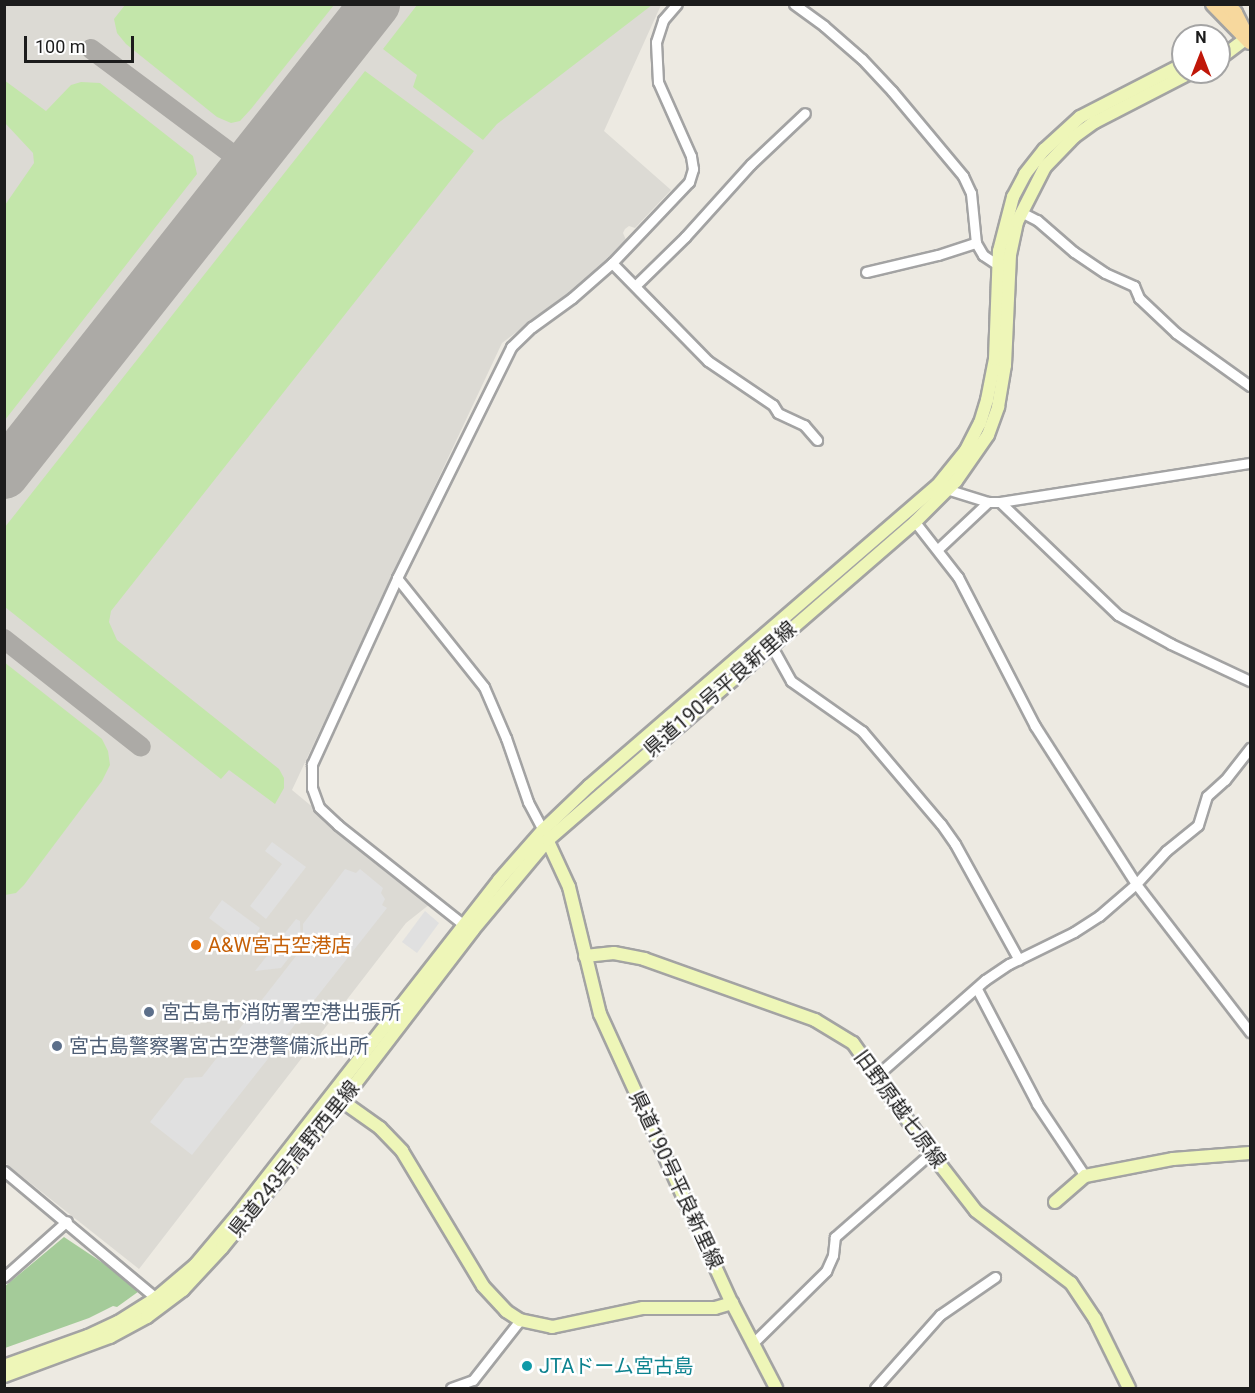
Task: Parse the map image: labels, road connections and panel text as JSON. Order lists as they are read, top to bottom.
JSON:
{
  "streets": {
    "main road": ["県道190号平良新里線", "旧野原越七原線", "県道243号高野西里線"]
  },
  "crossings": [
    ["県道190号平良新里線", "旧野原越七原線"],
    ["県道190号平良新里線", "県道243号高野西里線"]
  ],
  "places": [
    "A&W宮古空港店",
    "宮古島市消防署空港出張所",
    "宮古島警察署宮古空港警備派出所",
    "JTAドーム宮古島"
  ],
  "scale_bar": "100 m",
  "north": "top"
}
